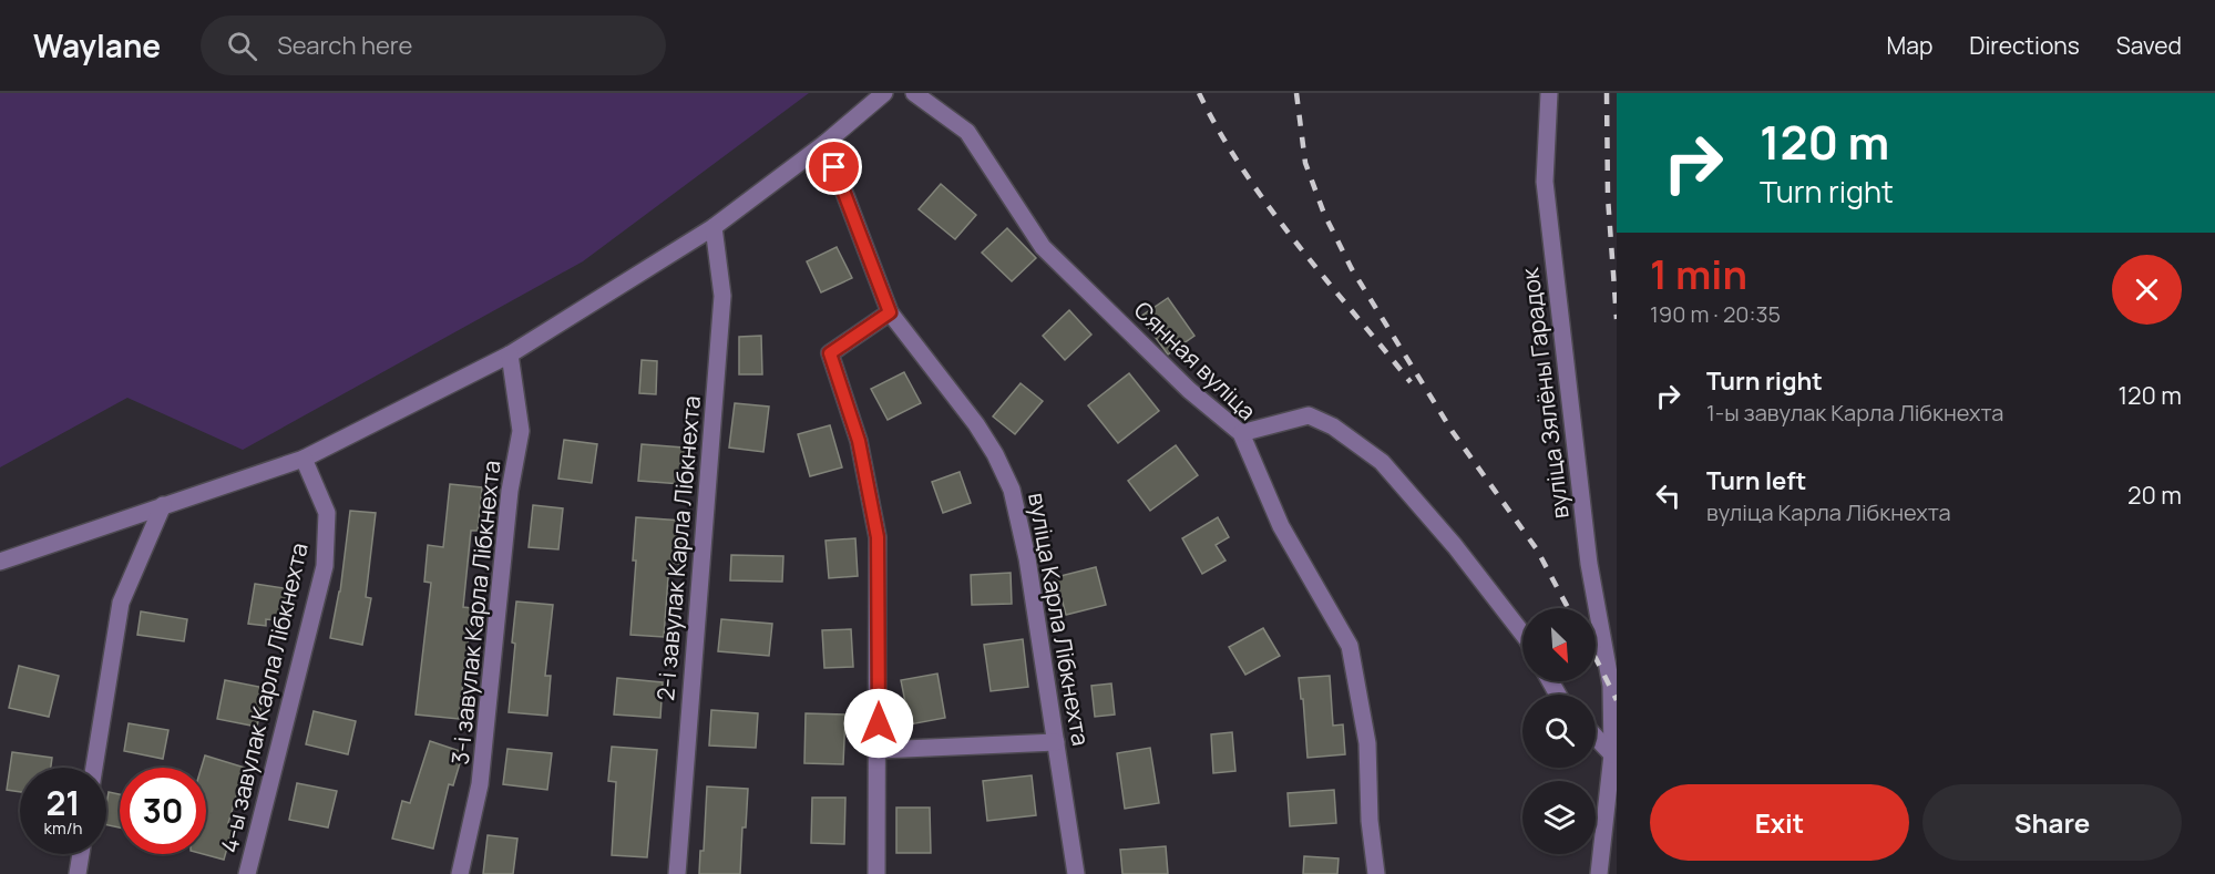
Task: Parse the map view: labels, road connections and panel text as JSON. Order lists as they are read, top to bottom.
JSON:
{
  "streets": {
    "street": [
      "Сянная вуліца",
      "вуліца Зялёны Гарадок",
      "2-і завулак Карла Лібкнехта",
      "3-і завулак Карла Лібкнехта",
      "вуліца Карла Лібкнехта",
      "4-ы завулак Карла Лібкнехта"
    ]
  },
  "north": "bottom right",
  "page": {
    "header": "Waylane",
    "search": "Search here",
    "nav": ["Map", "Directions", "Saved"],
    "turn": ["120 m", "Turn right"],
    "heading": ["1 min", "190 m · 20:35"],
    "list": [
      {
        "name": "Turn right",
        "note": "1-ы завулак Карла Лібкнехта",
        "value": "120 m"
      },
      {
        "name": "Turn left",
        "note": "вуліца Карла Лібкнехта",
        "value": "20 m"
      }
    ],
    "speed": "21 km/h",
    "limit": "30",
    "buttons": ["Exit", "Share"]
  }
}
